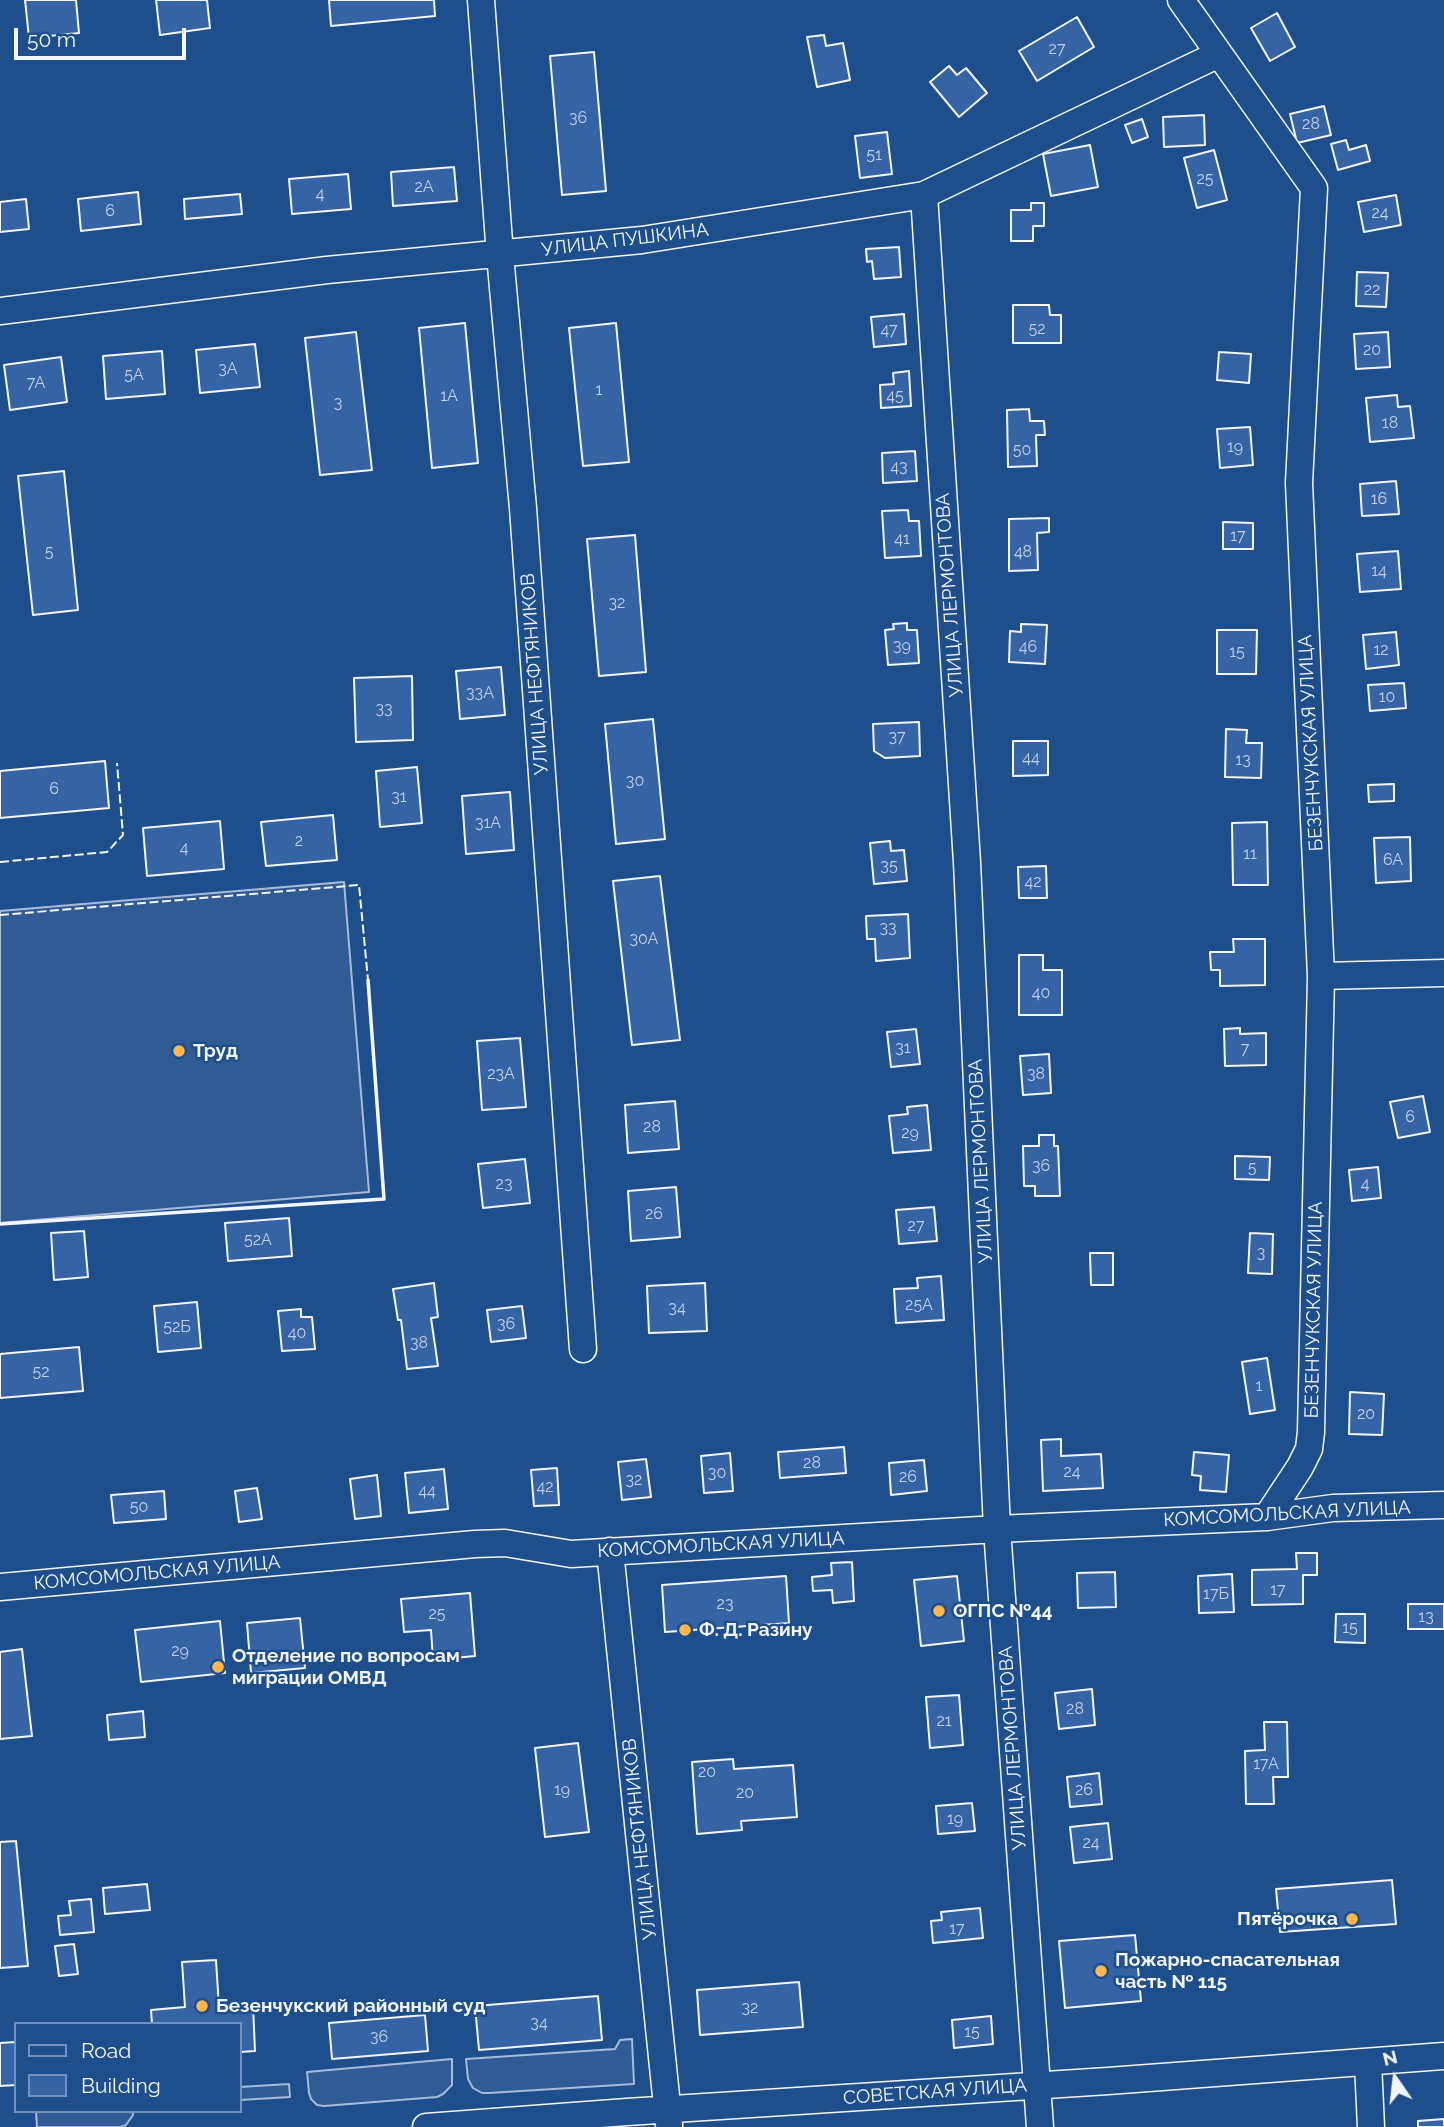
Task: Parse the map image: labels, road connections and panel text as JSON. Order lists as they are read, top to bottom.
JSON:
{
  "streets": {
    "street": [
      "УЛИЦА ПУШКИНА",
      "УЛИЦА ЛЕРМОНТОВА",
      "УЛИЦА НЕФТЯНИКОВ",
      "БЕЗЕНЧУКСКАЯ УЛИЦА",
      "КОМСОМОЛЬСКАЯ УЛИЦА",
      "СОВЕТСКАЯ УЛИЦА"
    ]
  },
  "crossings": [
    ["УЛИЦА ПУШКИНА", "УЛИЦА ЛЕРМОНТОВА"],
    ["УЛИЦА ПУШКИНА", "УЛИЦА НЕФТЯНИКОВ"],
    ["УЛИЦА ПУШКИНА", "БЕЗЕНЧУКСКАЯ УЛИЦА"],
    ["УЛИЦА ЛЕРМОНТОВА", "КОМСОМОЛЬСКАЯ УЛИЦА"],
    ["УЛИЦА ЛЕРМОНТОВА", "СОВЕТСКАЯ УЛИЦА"],
    ["УЛИЦА НЕФТЯНИКОВ", "КОМСОМОЛЬСКАЯ УЛИЦА"],
    ["УЛИЦА НЕФТЯНИКОВ", "СОВЕТСКАЯ УЛИЦА"],
    ["БЕЗЕНЧУКСКАЯ УЛИЦА", "КОМСОМОЛЬСКАЯ УЛИЦА"]
  ],
  "places": [
    "Труд",
    "ОГПС №44",
    "Ф. Д. Разину",
    "Отделение по вопросам миграции ОМВД",
    "Пятёрочка",
    "Пожарно-спасательная часть № 115",
    "Безенчукский районный суд"
  ],
  "house_numbers": [
    "27",
    "36",
    "28",
    "51",
    "25",
    "2А",
    "4",
    "6",
    "24",
    "22",
    "52",
    "47",
    "20",
    "3А",
    "5А",
    "7А",
    "1",
    "1А",
    "45",
    "3",
    "18",
    "19",
    "50",
    "43",
    "16",
    "17",
    "41",
    "5",
    "48",
    "14",
    "32",
    "39",
    "46",
    "12",
    "15",
    "33А",
    "10",
    "33",
    "37",
    "44",
    "13",
    "30",
    "6",
    "31",
    "31А",
    "2",
    "4",
    "11",
    "6А",
    "35",
    "42",
    "33",
    "30А",
    "40",
    "31",
    "7",
    "23А",
    "38",
    "6",
    "28",
    "29",
    "36",
    "5",
    "23",
    "4",
    "26",
    "27",
    "52А",
    "3",
    "25А",
    "34",
    "36",
    "52Б",
    "40",
    "38",
    "52",
    "1",
    "20",
    "28",
    "24",
    "30",
    "26",
    "32",
    "42",
    "44",
    "50",
    "17",
    "17Б",
    "23",
    "25",
    "13",
    "15",
    "29",
    "28",
    "21",
    "17А",
    "20",
    "19",
    "26",
    "20",
    "19",
    "24",
    "17",
    "32",
    "34",
    "15",
    "36"
  ],
  "legend": ["Road", "Building"],
  "scale_bar": "50 m",
  "north": "top"
}
